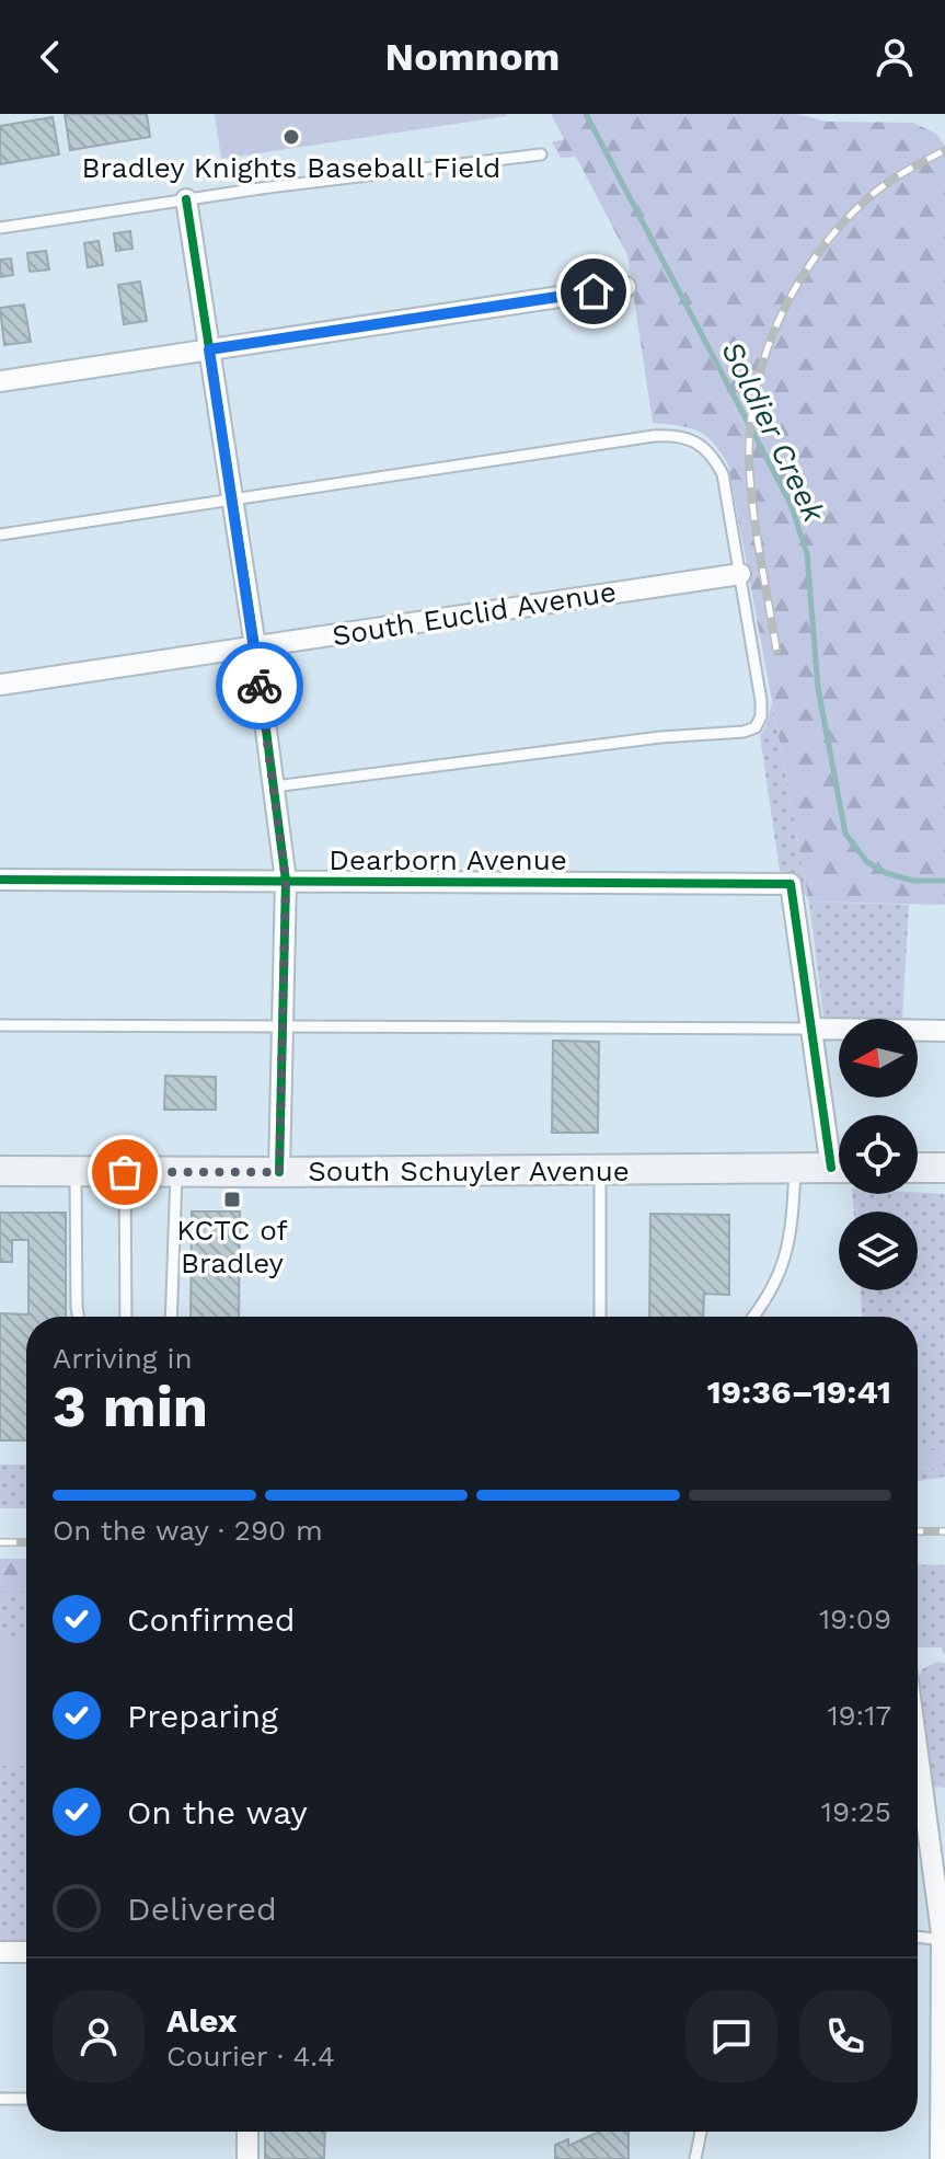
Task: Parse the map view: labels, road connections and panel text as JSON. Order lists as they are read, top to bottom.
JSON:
{
  "streets": {
    "main road": ["South Schuyler Avenue"],
    "street": ["South Euclid Avenue", "Dearborn Avenue"]
  },
  "water": ["Soldier Creek"],
  "places": {
    "other": ["Bradley Knights Baseball Field"],
    "transit": ["KCTC of Bradley"]
  },
  "north": "left",
  "page": {
    "header": "Nomnom",
    "heading": ["3 min", "Arriving in", "19:36–19:41"],
    "panel": ["Alex", "Courier · 4.4"],
    "bar": "On the way · 290 m",
    "list": [
      ["Confirmed", "19:09"],
      ["Preparing", "19:17"],
      ["On the way", "19:25"],
      "Delivered"
    ]
  }
}
